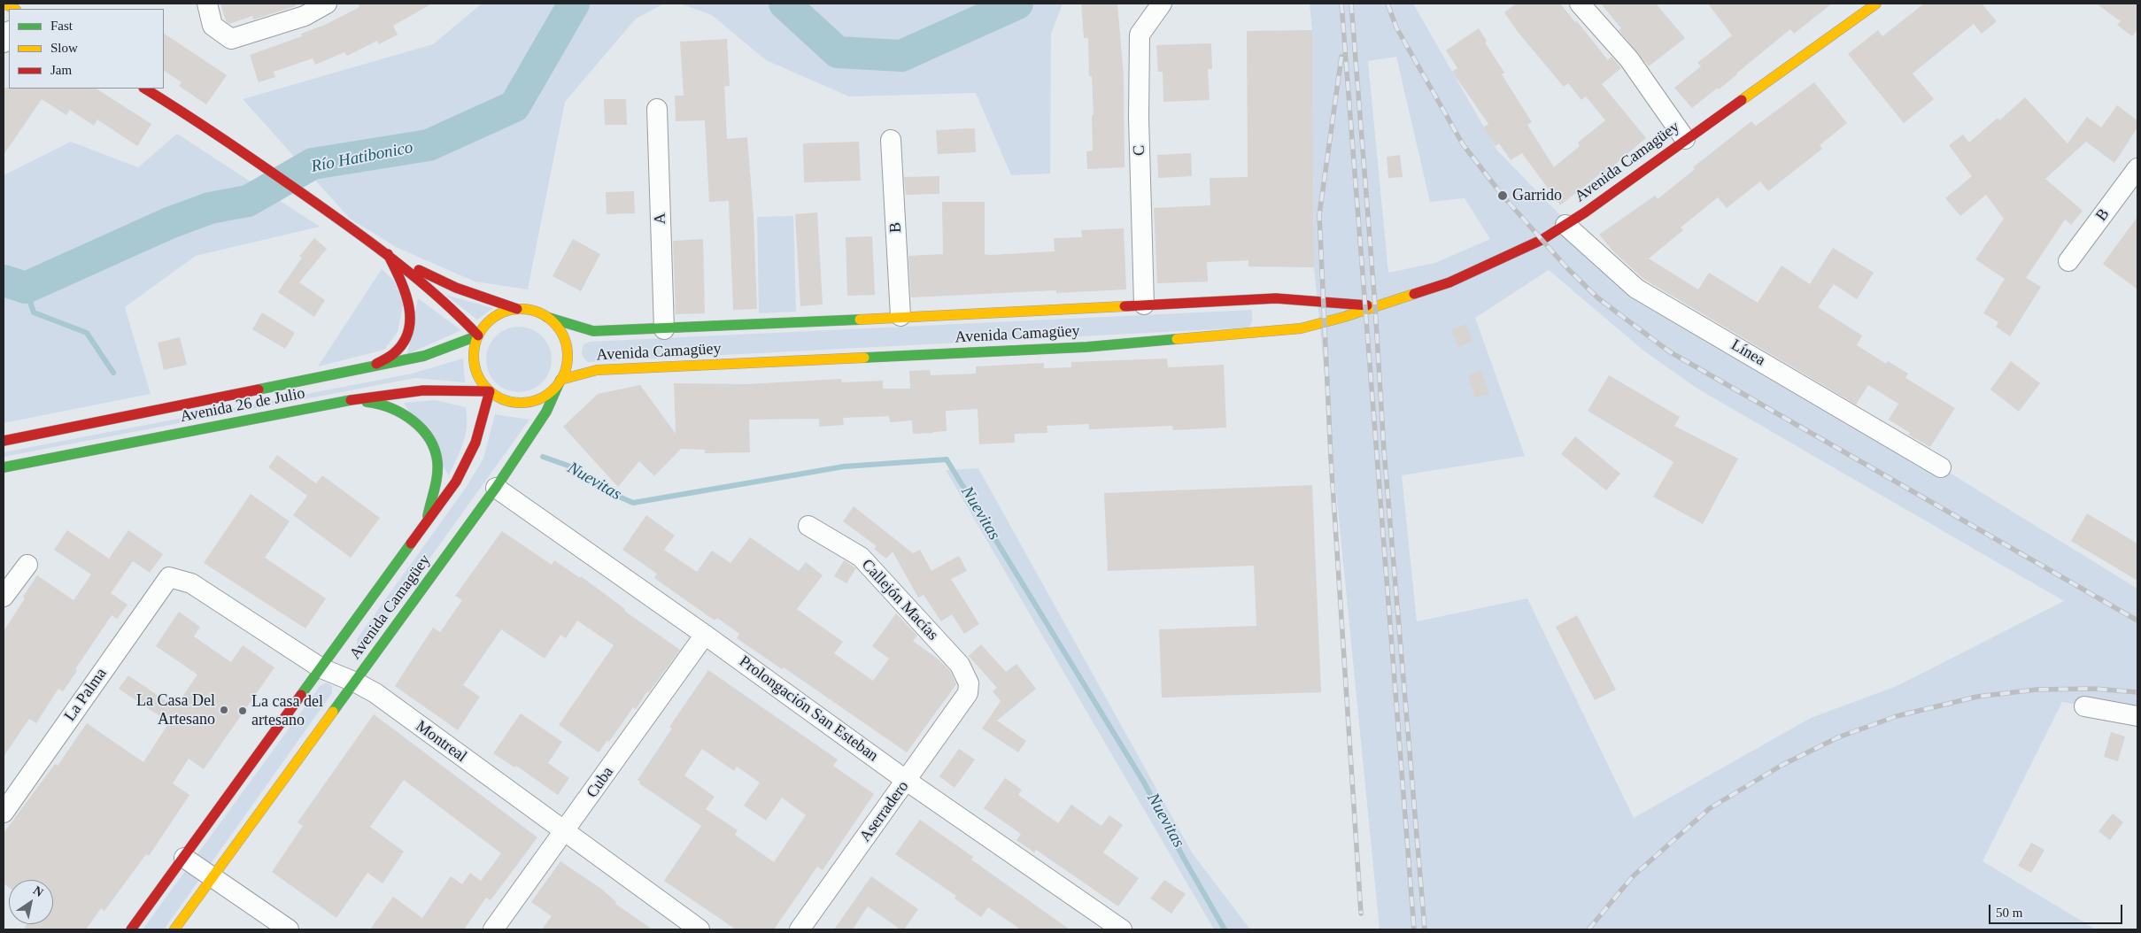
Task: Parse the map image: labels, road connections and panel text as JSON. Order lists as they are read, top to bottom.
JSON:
{
  "streets": {
    "main road": ["Avenida Camagüey", "Avenida 26 de Julio"],
    "street": [
      "C",
      "B",
      "A",
      "Línea",
      "Callejón Macías",
      "La Palma",
      "Prolongación San Esteban",
      "Montreal",
      "Cuba",
      "Aserradero"
    ]
  },
  "crossings": [
    ["C", "Avenida Camagüey"],
    ["Avenida Camagüey", "B"],
    ["Avenida Camagüey", "A"],
    ["Avenida Camagüey", "Línea"],
    ["Avenida Camagüey", "Avenida 26 de Julio"],
    ["Avenida Camagüey", "Prolongación San Esteban"],
    ["Avenida Camagüey", "Montreal"],
    ["Callejón Macías", "Aserradero"],
    ["La Palma", "Montreal"],
    ["Prolongación San Esteban", "Cuba"],
    ["Prolongación San Esteban", "Aserradero"],
    ["Montreal", "Cuba"]
  ],
  "water": ["Río Hatibonico", "Nuevitas"],
  "places": ["Garrido", "La Casa Del Artesano", "La casa del artesano"],
  "legend": ["Fast", "Slow", "Jam"],
  "scale_bar": "50 m",
  "north": "top right"
}
